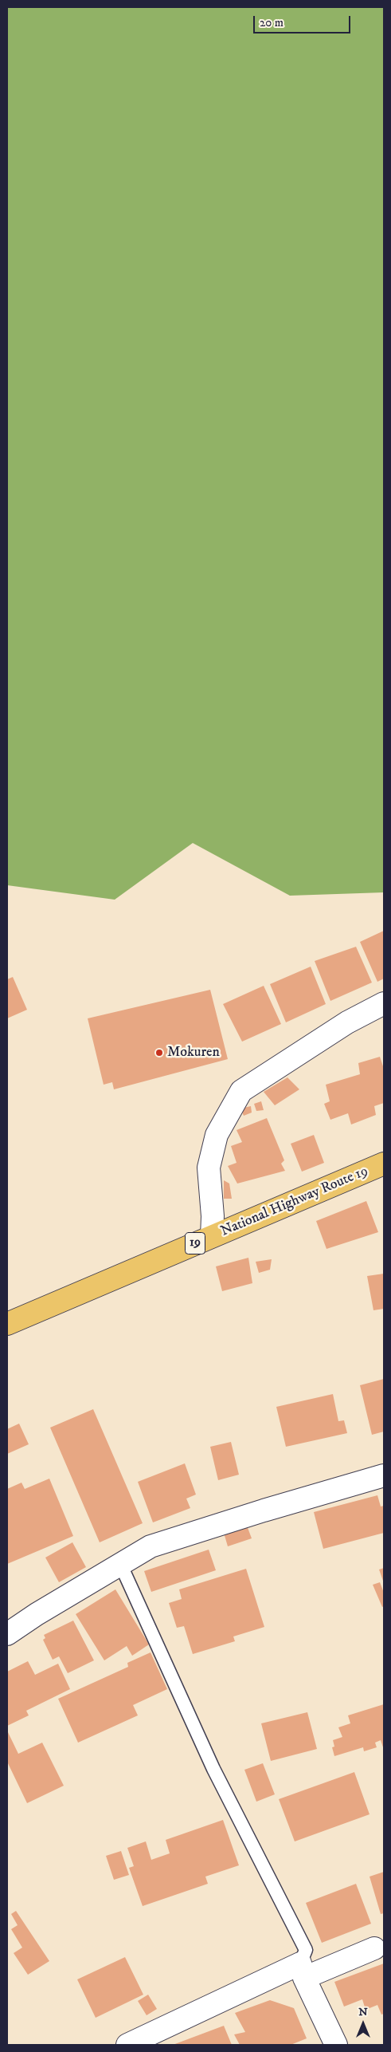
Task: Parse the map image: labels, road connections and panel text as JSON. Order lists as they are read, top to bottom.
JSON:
{
  "streets": {
    "highway": ["National Highway Route 19", "19"]
  },
  "places": ["Mokuren"],
  "scale_bar": "20 m",
  "north": "top"
}
